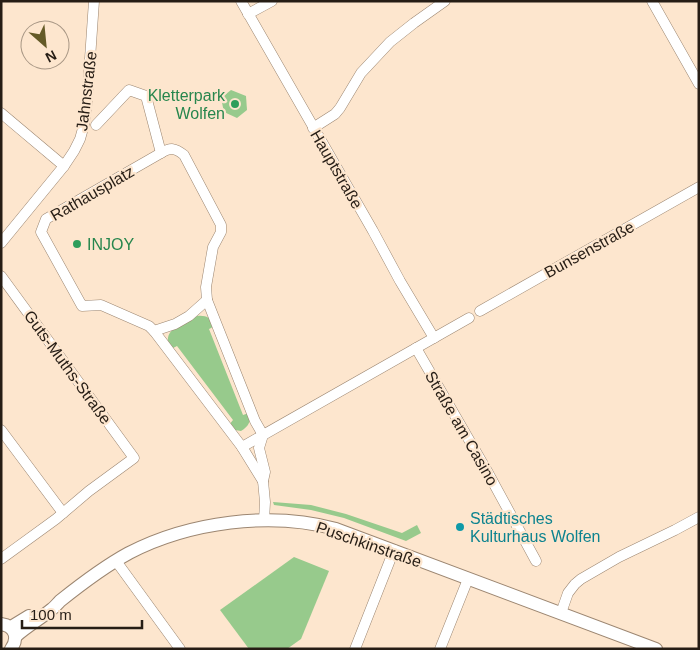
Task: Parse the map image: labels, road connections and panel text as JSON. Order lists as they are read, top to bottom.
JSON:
{
  "streets": {
    "street": [
      "Jahnstraße",
      "Hauptstraße",
      "Rathausplatz",
      "Bunsenstraße",
      "Guts-Muths-Straße",
      "Straße am Casino",
      "Puschkinstraße"
    ]
  },
  "places": ["Kletterpark Wolfen", "INJOY", "Städtisches Kulturhaus Wolfen"],
  "scale_bar": "100 m",
  "north": "bottom right"
}
